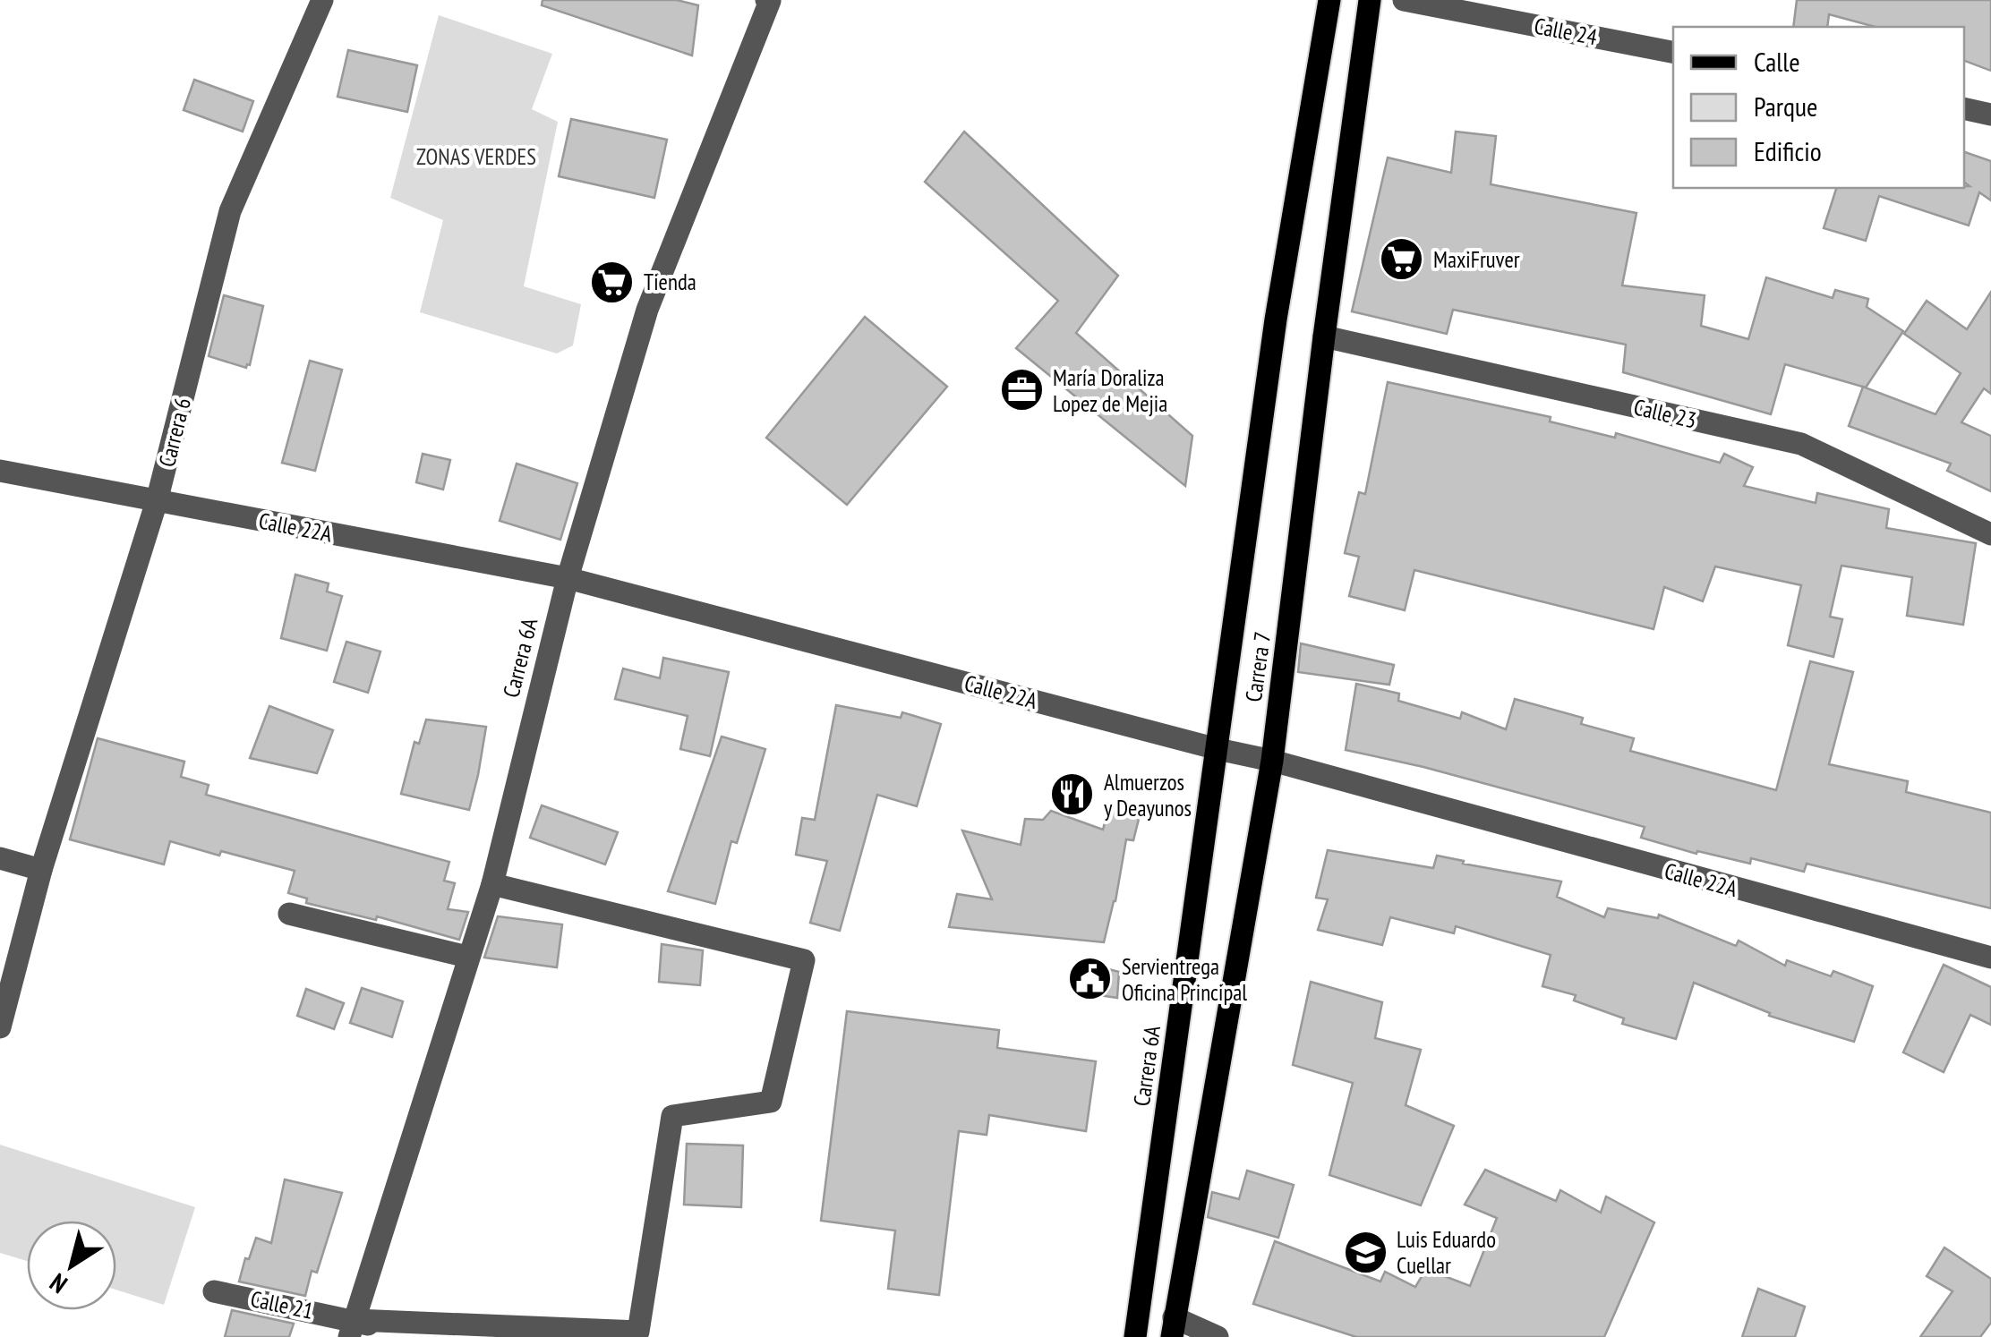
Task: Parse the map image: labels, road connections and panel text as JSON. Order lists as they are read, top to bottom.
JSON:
{
  "streets": {
    "main road": ["Carrera 6A", "Carrera 7"],
    "street": [
      "Calle 24",
      "Calle 23",
      "Carrera 6",
      "Calle 22A",
      "Calle 21"
    ]
  },
  "crossings": [
    ["Calle 23", "Carrera 7"],
    ["Carrera 6", "Calle 22A"],
    ["Calle 22A", "Carrera 6A"],
    ["Calle 22A", "Carrera 7"],
    ["Carrera 6A", "Carrera 7"],
    ["Carrera 6A", "Calle 21"]
  ],
  "parks": ["ZONAS VERDES"],
  "places": {
    "supermarket": ["MaxiFruver", "Tienda"],
    "office": ["María Doraliza Lopez de Mejia"],
    "restaurant": ["Almuerzos y Deayunos"],
    "public building": ["Servientrega Oficina Principal"],
    "school or university": ["Luis Eduardo Cuellar"]
  },
  "legend": ["Calle", "Parque", "Edificio"],
  "north": "bottom left"
}
